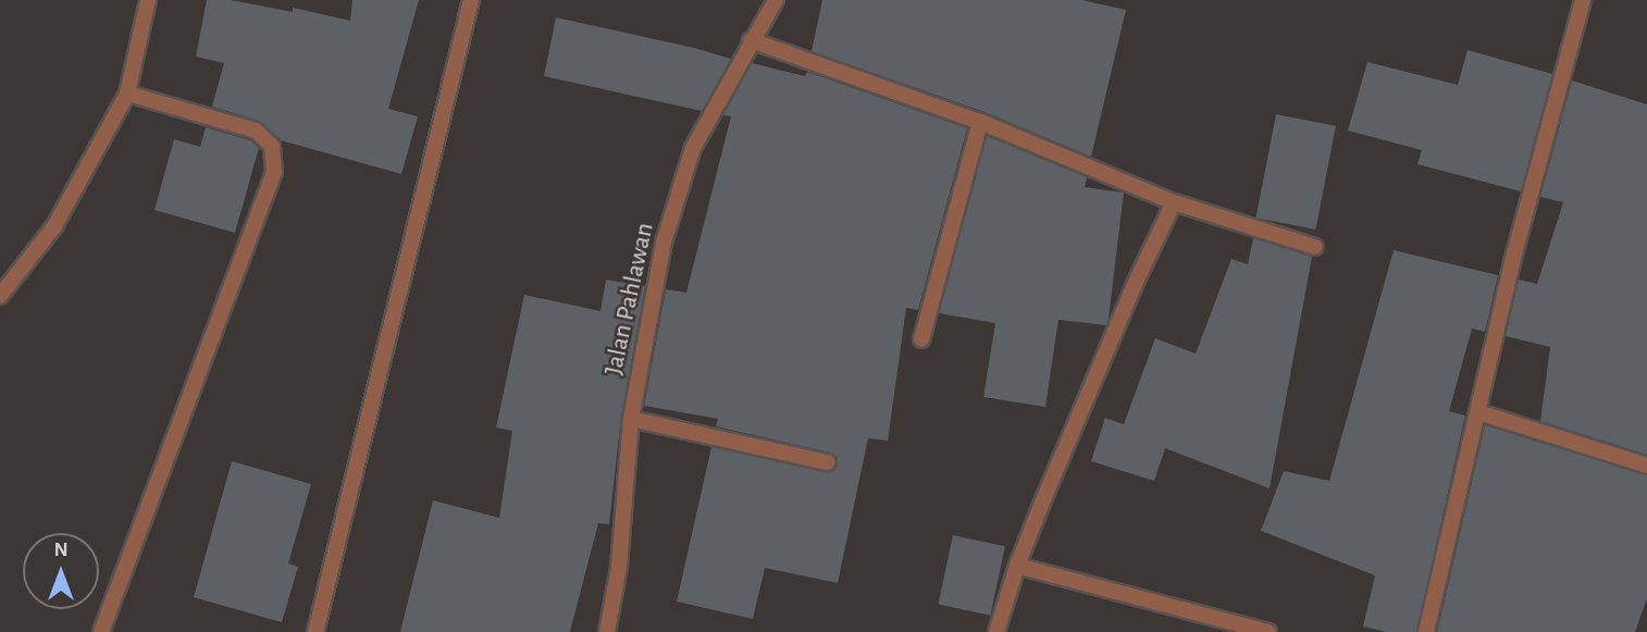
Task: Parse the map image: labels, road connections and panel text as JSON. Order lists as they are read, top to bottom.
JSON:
{
  "streets": {
    "street": ["Jalan Pahlawan"]
  },
  "north": "top"
}
